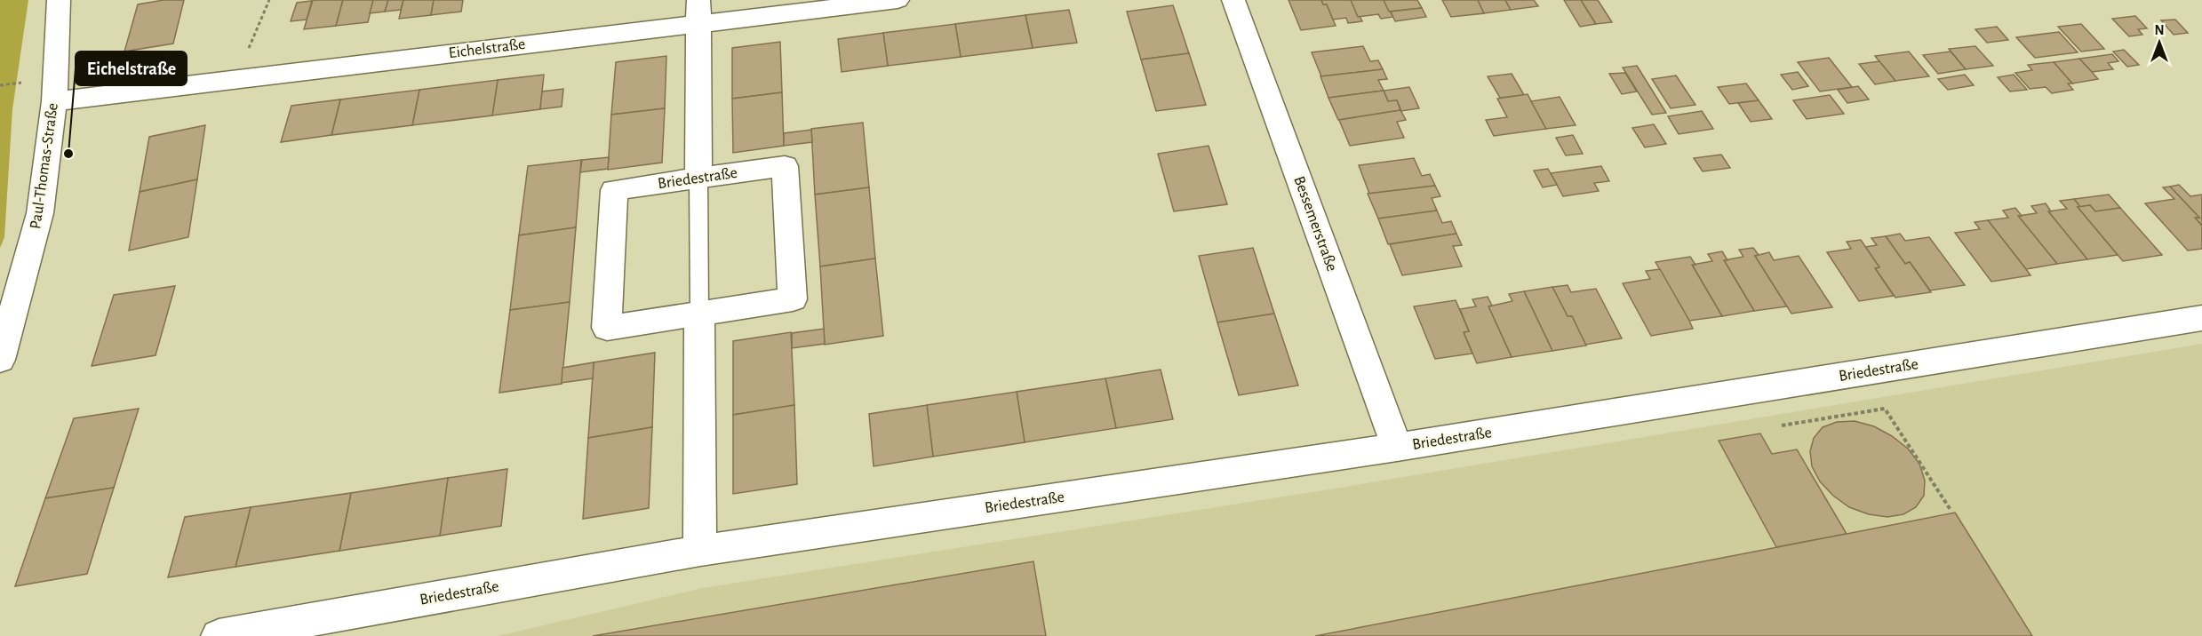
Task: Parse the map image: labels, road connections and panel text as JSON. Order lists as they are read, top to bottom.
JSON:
{
  "streets": {
    "street": [
      "Eichelstraße",
      "Paul-Thomas-Straße",
      "Briedestraße",
      "Bessemerstraße"
    ]
  },
  "crossings": [
    ["Eichelstraße", "Paul-Thomas-Straße"],
    ["Briedestraße", "Bessemerstraße"]
  ],
  "places": ["Eichelstraße"],
  "north": "top"
}
